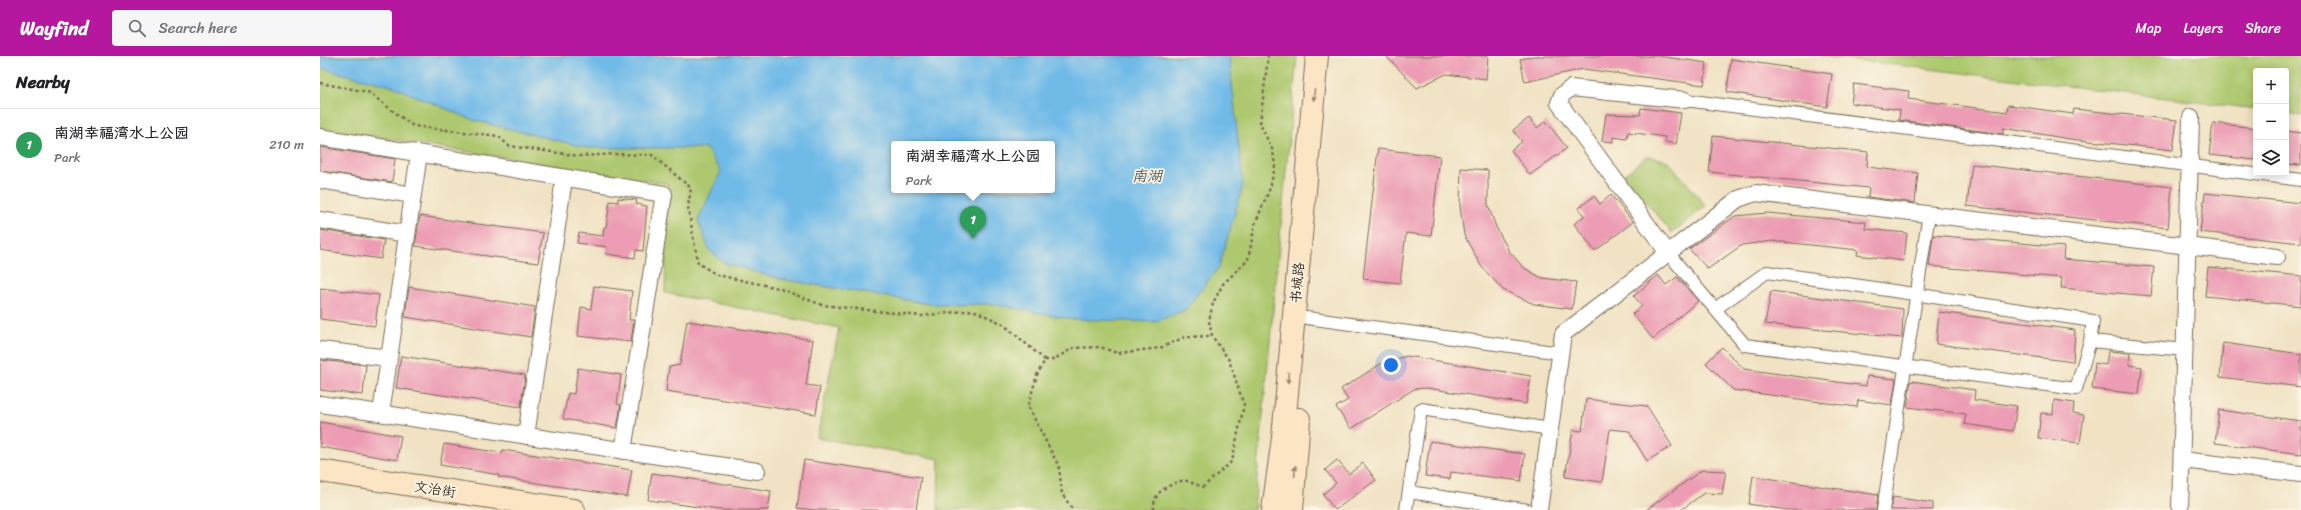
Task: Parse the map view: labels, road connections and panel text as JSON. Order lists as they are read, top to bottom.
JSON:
{
  "streets": {
    "main road": ["书城路", "文治街"]
  },
  "water": ["南湖"],
  "page": {
    "header": "Wayfind",
    "search": "Search here",
    "nav": ["Map", "Layers", "Share"],
    "heading": "Nearby",
    "map_buttons": ["+", "−"],
    "list": [
      {
        "mark": "1",
        "name": "南湖幸福湾水上公园",
        "note": "Park",
        "value": "210 m"
      }
    ],
    "popup": ["南湖幸福湾水上公园", "Park"],
    "pins": "1"
  }
}
